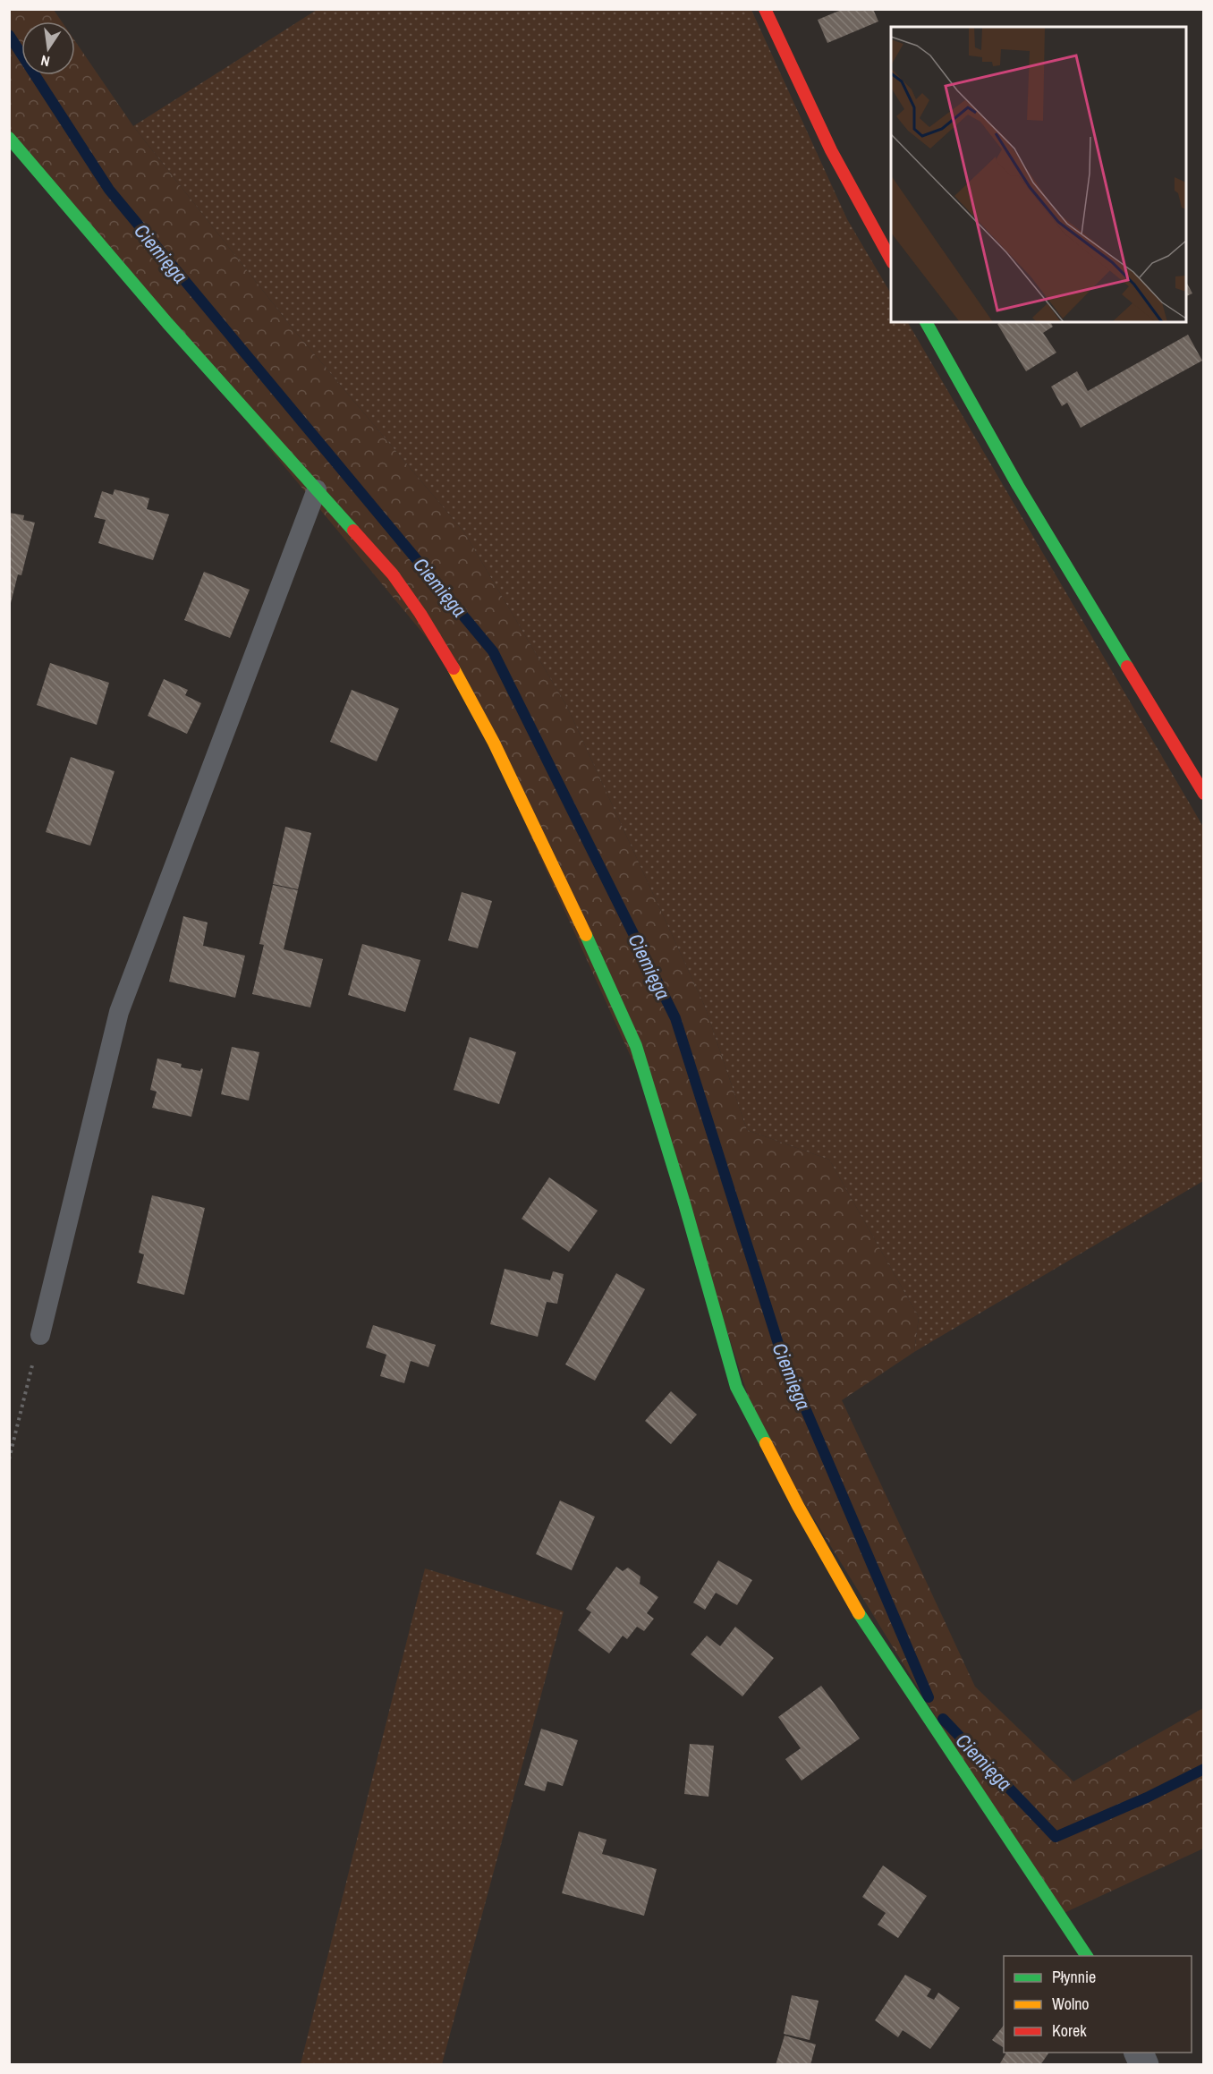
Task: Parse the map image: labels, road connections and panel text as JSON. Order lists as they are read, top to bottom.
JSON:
{
  "water": ["Ciemięga"],
  "legend": ["Płynnie", "Wolno", "Korek"],
  "north": "bottom"
}
